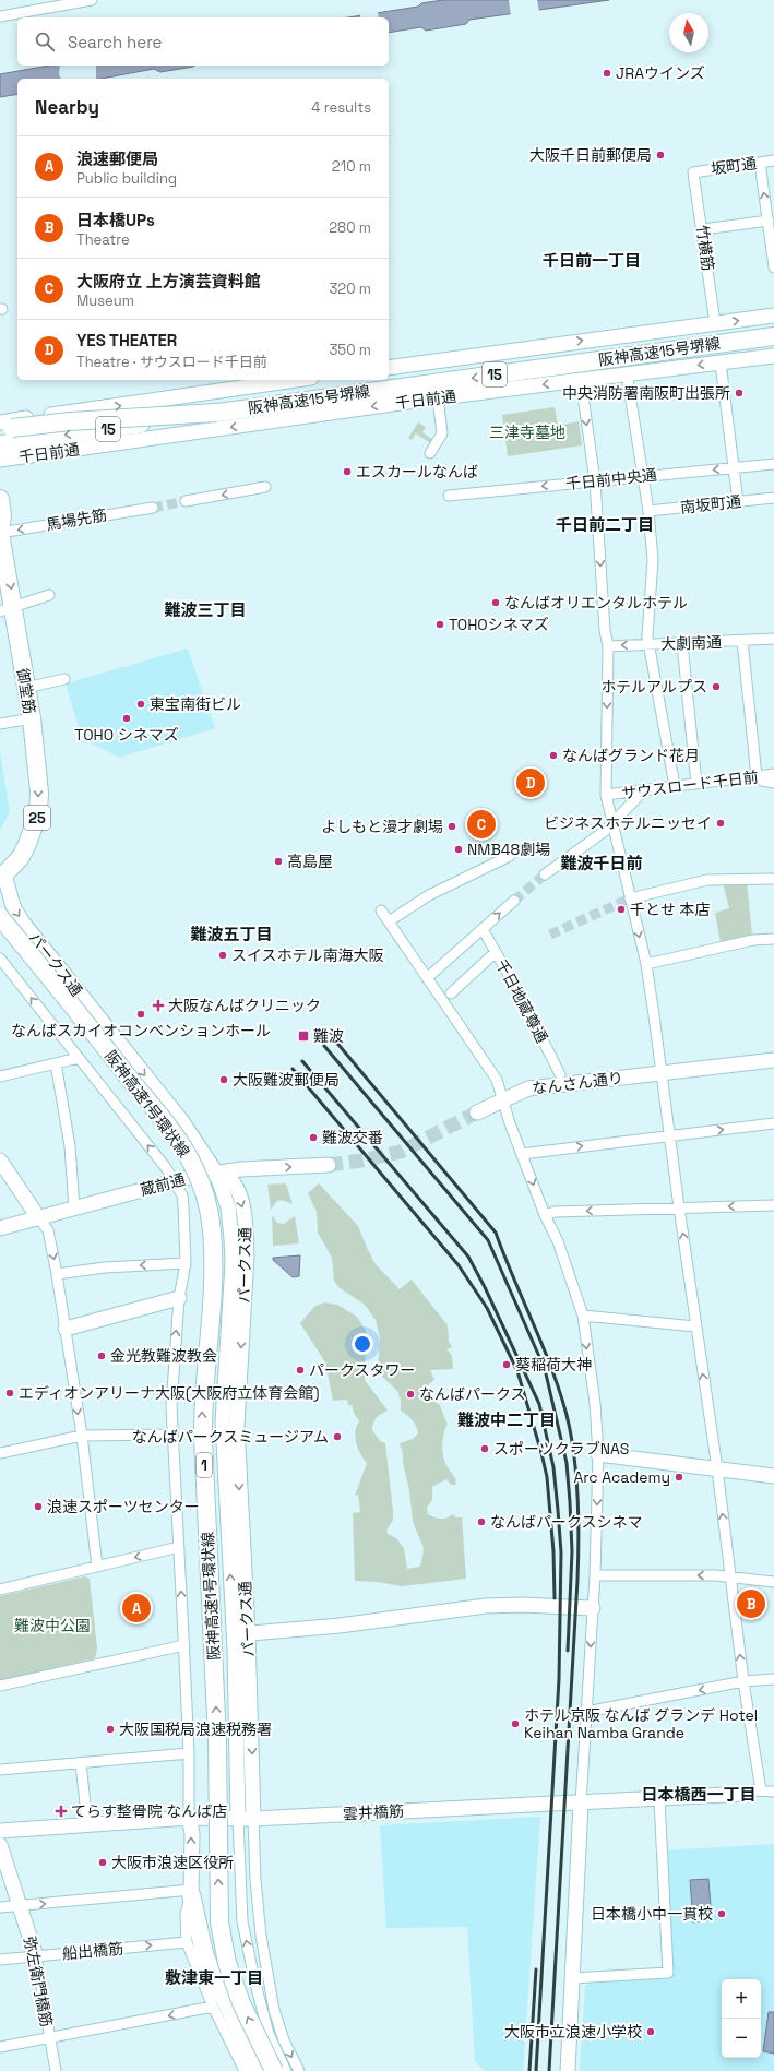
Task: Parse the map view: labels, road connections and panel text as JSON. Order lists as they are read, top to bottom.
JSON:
{
  "streets": {
    "highway": [
      "阪神高速15号堺線",
      "15",
      "御堂筋",
      "25",
      "阪神高速1号環状線",
      "1"
    ],
    "street": [
      "坂町通",
      "竹横筋",
      "千日前通",
      "千日前中央通",
      "南坂町通",
      "馬場先筋",
      "大劇南通",
      "サウスロード千日前",
      "パークス通",
      "千日地蔵尊通",
      "なんさん通り",
      "蔵前通",
      "雲井橋筋",
      "船出橋筋",
      "弥左衛門橋筋"
    ]
  },
  "crossings": [
    ["坂町通", "竹横筋"],
    ["馬場先筋", "御堂筋"],
    ["御堂筋", "パークス通"],
    ["パークス通", "蔵前通"],
    ["パークス通", "雲井橋筋"],
    ["船出橋筋", "弥左衛門橋筋"]
  ],
  "one_way": [
    "阪神高速15号堺線",
    "千日前中央通",
    "馬場先筋",
    "御堂筋",
    "阪神高速1号環状線"
  ],
  "districts": [
    "千日前一丁目",
    "千日前二丁目",
    "難波三丁目",
    "難波千日前",
    "難波五丁目",
    "難波中二丁目",
    "日本橋西一丁目",
    "敷津東一丁目"
  ],
  "parks": ["三津寺墓地", "難波中公園"],
  "places": {
    "other": [
      "JRAウインズ",
      "大阪千日前郵便局",
      "中央消防署南阪町出張所",
      "エスカールなんば",
      "なんばオリエンタルホテル",
      "TOHOシネマズ",
      "ホテルアルプス",
      "東宝南街ビル",
      "TOHO シネマズ",
      "なんばグランド花月",
      "ビジネスホテルニッセイ",
      "よしもと漫才劇場",
      "NMB48劇場",
      "高島屋",
      "千とせ 本店",
      "スイスホテル南海大阪",
      "なんばスカイオコンベンションホール",
      "大阪難波郵便局",
      "難波交番",
      "金光教難波教会",
      "葵稲荷大神",
      "パークスタワー",
      "エディオンアリーナ大阪(大阪府立体育会館)",
      "なんばパークス",
      "なんばパークスミュージアム",
      "スポーツクラブNAS",
      "Arc Academy",
      "浪速スポーツセンター",
      "なんばパークスシネマ",
      "ホテル京阪 なんば グランデ Hotel Keihan Namba Grande",
      "大阪国税局浪速税務署",
      "大阪市浪速区役所",
      "日本橋小中一貫校",
      "大阪市立浪速小学校"
    ],
    "health": ["大阪なんばクリニック", "てらす整骨院 なんば店"],
    "transit": ["難波"]
  },
  "north": "top",
  "page": {
    "search": "Search here",
    "heading": ["Nearby", "4 results"],
    "list": [
      {
        "mark": "A",
        "name": "浪速郵便局",
        "note": "Public building",
        "value": "210 m"
      },
      {
        "mark": "B",
        "name": "日本橋UPs",
        "note": "Theatre",
        "value": "280 m"
      },
      {
        "mark": "C",
        "name": "大阪府立 上方演芸資料館",
        "note": "Museum",
        "value": "320 m"
      },
      {
        "mark": "D",
        "name": "YES THEATER",
        "note": "Theatre · サウスロード千日前",
        "value": "350 m"
      }
    ],
    "pins": [
      "D",
      "C",
      "B",
      "A"
    ],
    "map_buttons": ["+", "−"]
  }
}
